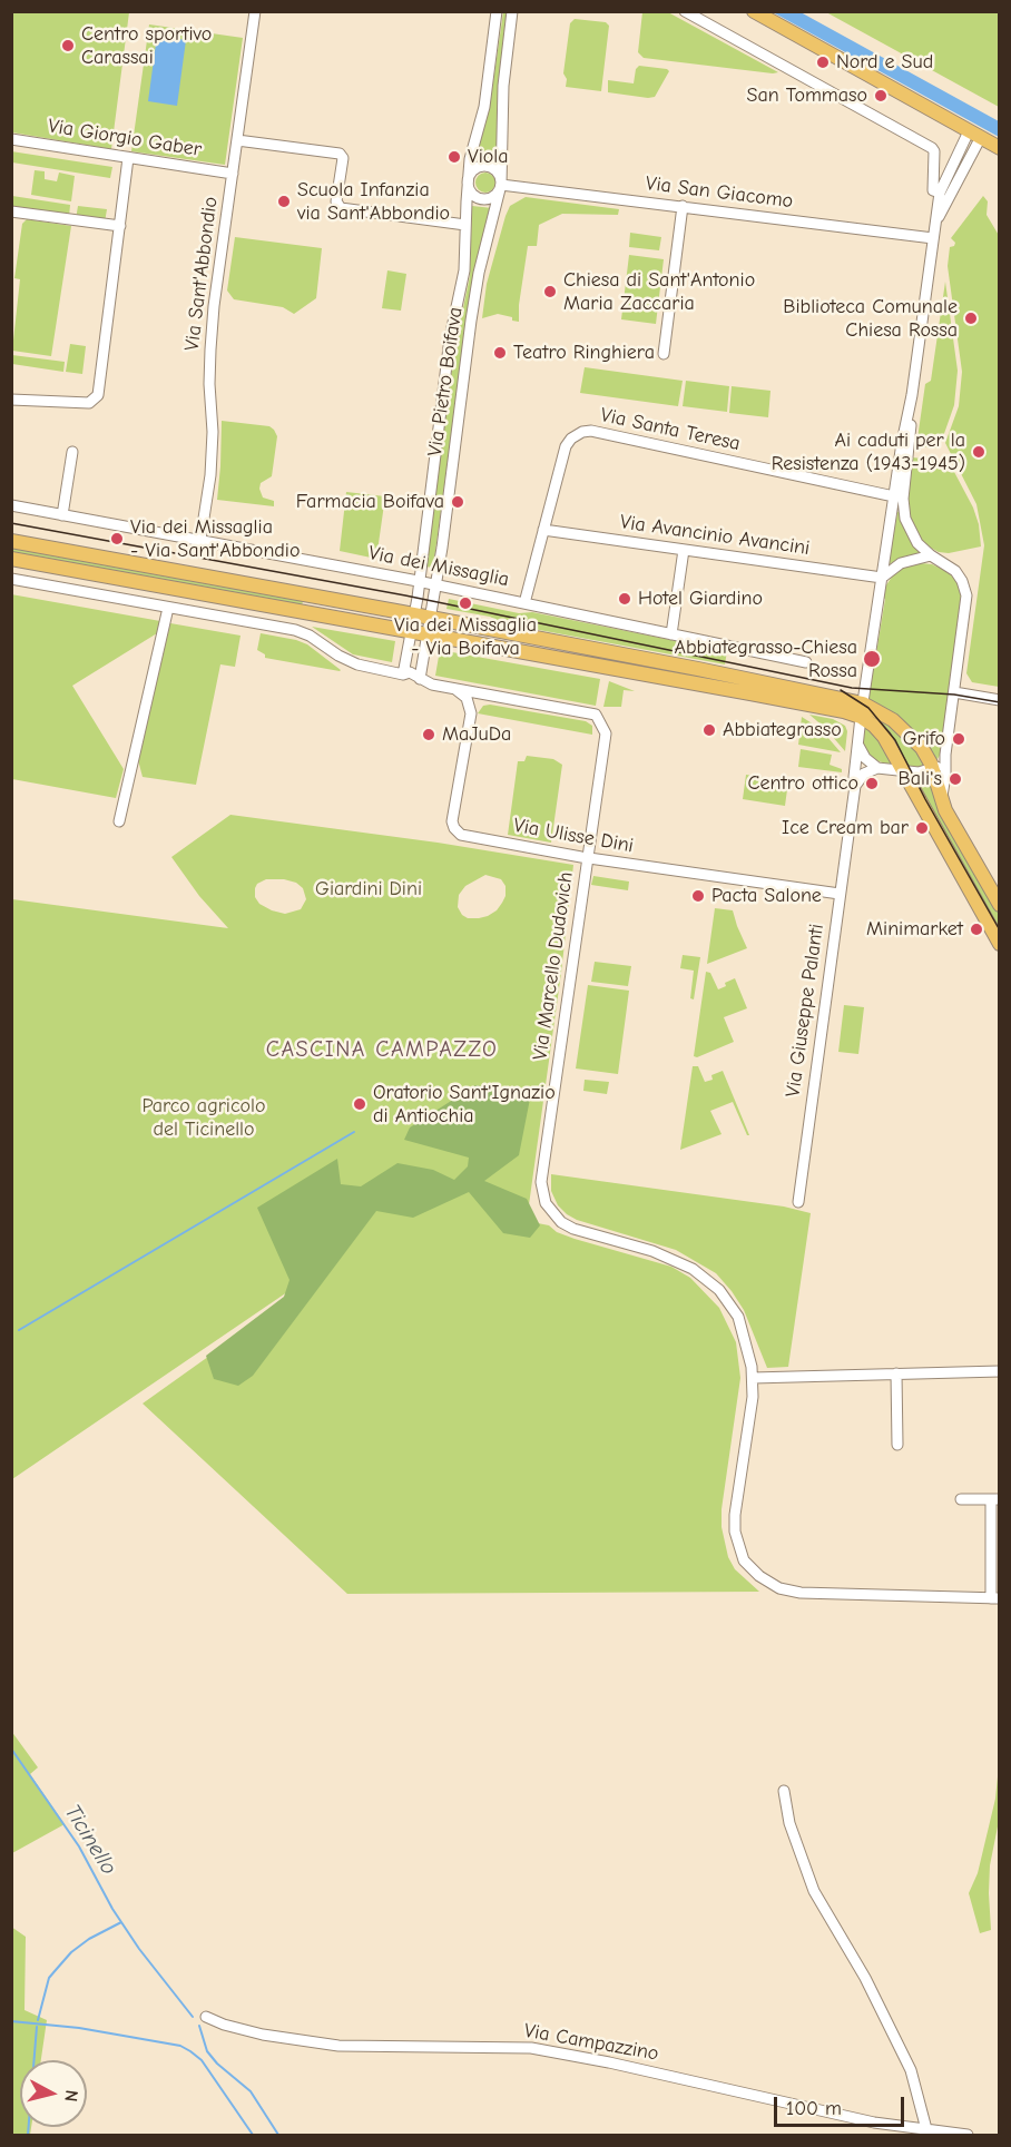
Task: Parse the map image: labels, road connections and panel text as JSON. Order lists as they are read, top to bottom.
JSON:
{
  "streets": {
    "street": [
      "Via Giorgio Gaber",
      "Via San Giacomo",
      "Via Sant'Abbondio",
      "Via Pietro Boifava",
      "Via Santa Teresa",
      "Via Avancinio Avancini",
      "Via dei Missaglia",
      "Via Ulisse Dini",
      "Via Marcello Dudovich",
      "Via Giuseppe Palanti",
      "Via Campazzino"
    ]
  },
  "crossings": [
    ["Via Giorgio Gaber", "Via Sant'Abbondio"],
    ["Via San Giacomo", "Via Pietro Boifava"],
    ["Via San Giacomo", "Via Giuseppe Palanti"],
    ["Via Sant'Abbondio", "Via dei Missaglia"],
    ["Via Pietro Boifava", "Via dei Missaglia"],
    ["Via Santa Teresa", "Via Avancinio Avancini"],
    ["Via Santa Teresa", "Via dei Missaglia"],
    ["Via Santa Teresa", "Via Giuseppe Palanti"],
    ["Via Avancinio Avancini", "Via Giuseppe Palanti"],
    ["Via Ulisse Dini", "Via Marcello Dudovich"],
    ["Via Ulisse Dini", "Via Giuseppe Palanti"]
  ],
  "districts": ["CASCINA CAMPAZZO"],
  "water": ["Ticinello"],
  "parks": ["Giardini Dini", "Parco agricolo del Ticinello"],
  "places": [
    "Centro sportivo Carassai",
    "Nord e Sud",
    "San Tommaso",
    "Viola",
    "Scuola Infanzia via Sant'Abbondio",
    "Chiesa di Sant'Antonio Maria Zaccaria",
    "Biblioteca Comunale Chiesa Rossa",
    "Teatro Ringhiera",
    "Ai caduti per la Resistenza (1943-1945)",
    "Farmacia Boifava",
    "Via dei Missaglia - Via Sant'Abbondio",
    "Hotel Giardino",
    "Via dei Missaglia - Via Boifava",
    "Abbiategrasso-Chiesa Rossa",
    "Abbiategrasso",
    "MaJuDa",
    "Grifo",
    "Bali's",
    "Centro ottico",
    "Ice Cream bar",
    "Pacta Salone",
    "Minimarket",
    "Oratorio Sant'Ignazio di Antiochia"
  ],
  "scale_bar": "100 m",
  "north": "right"
}
